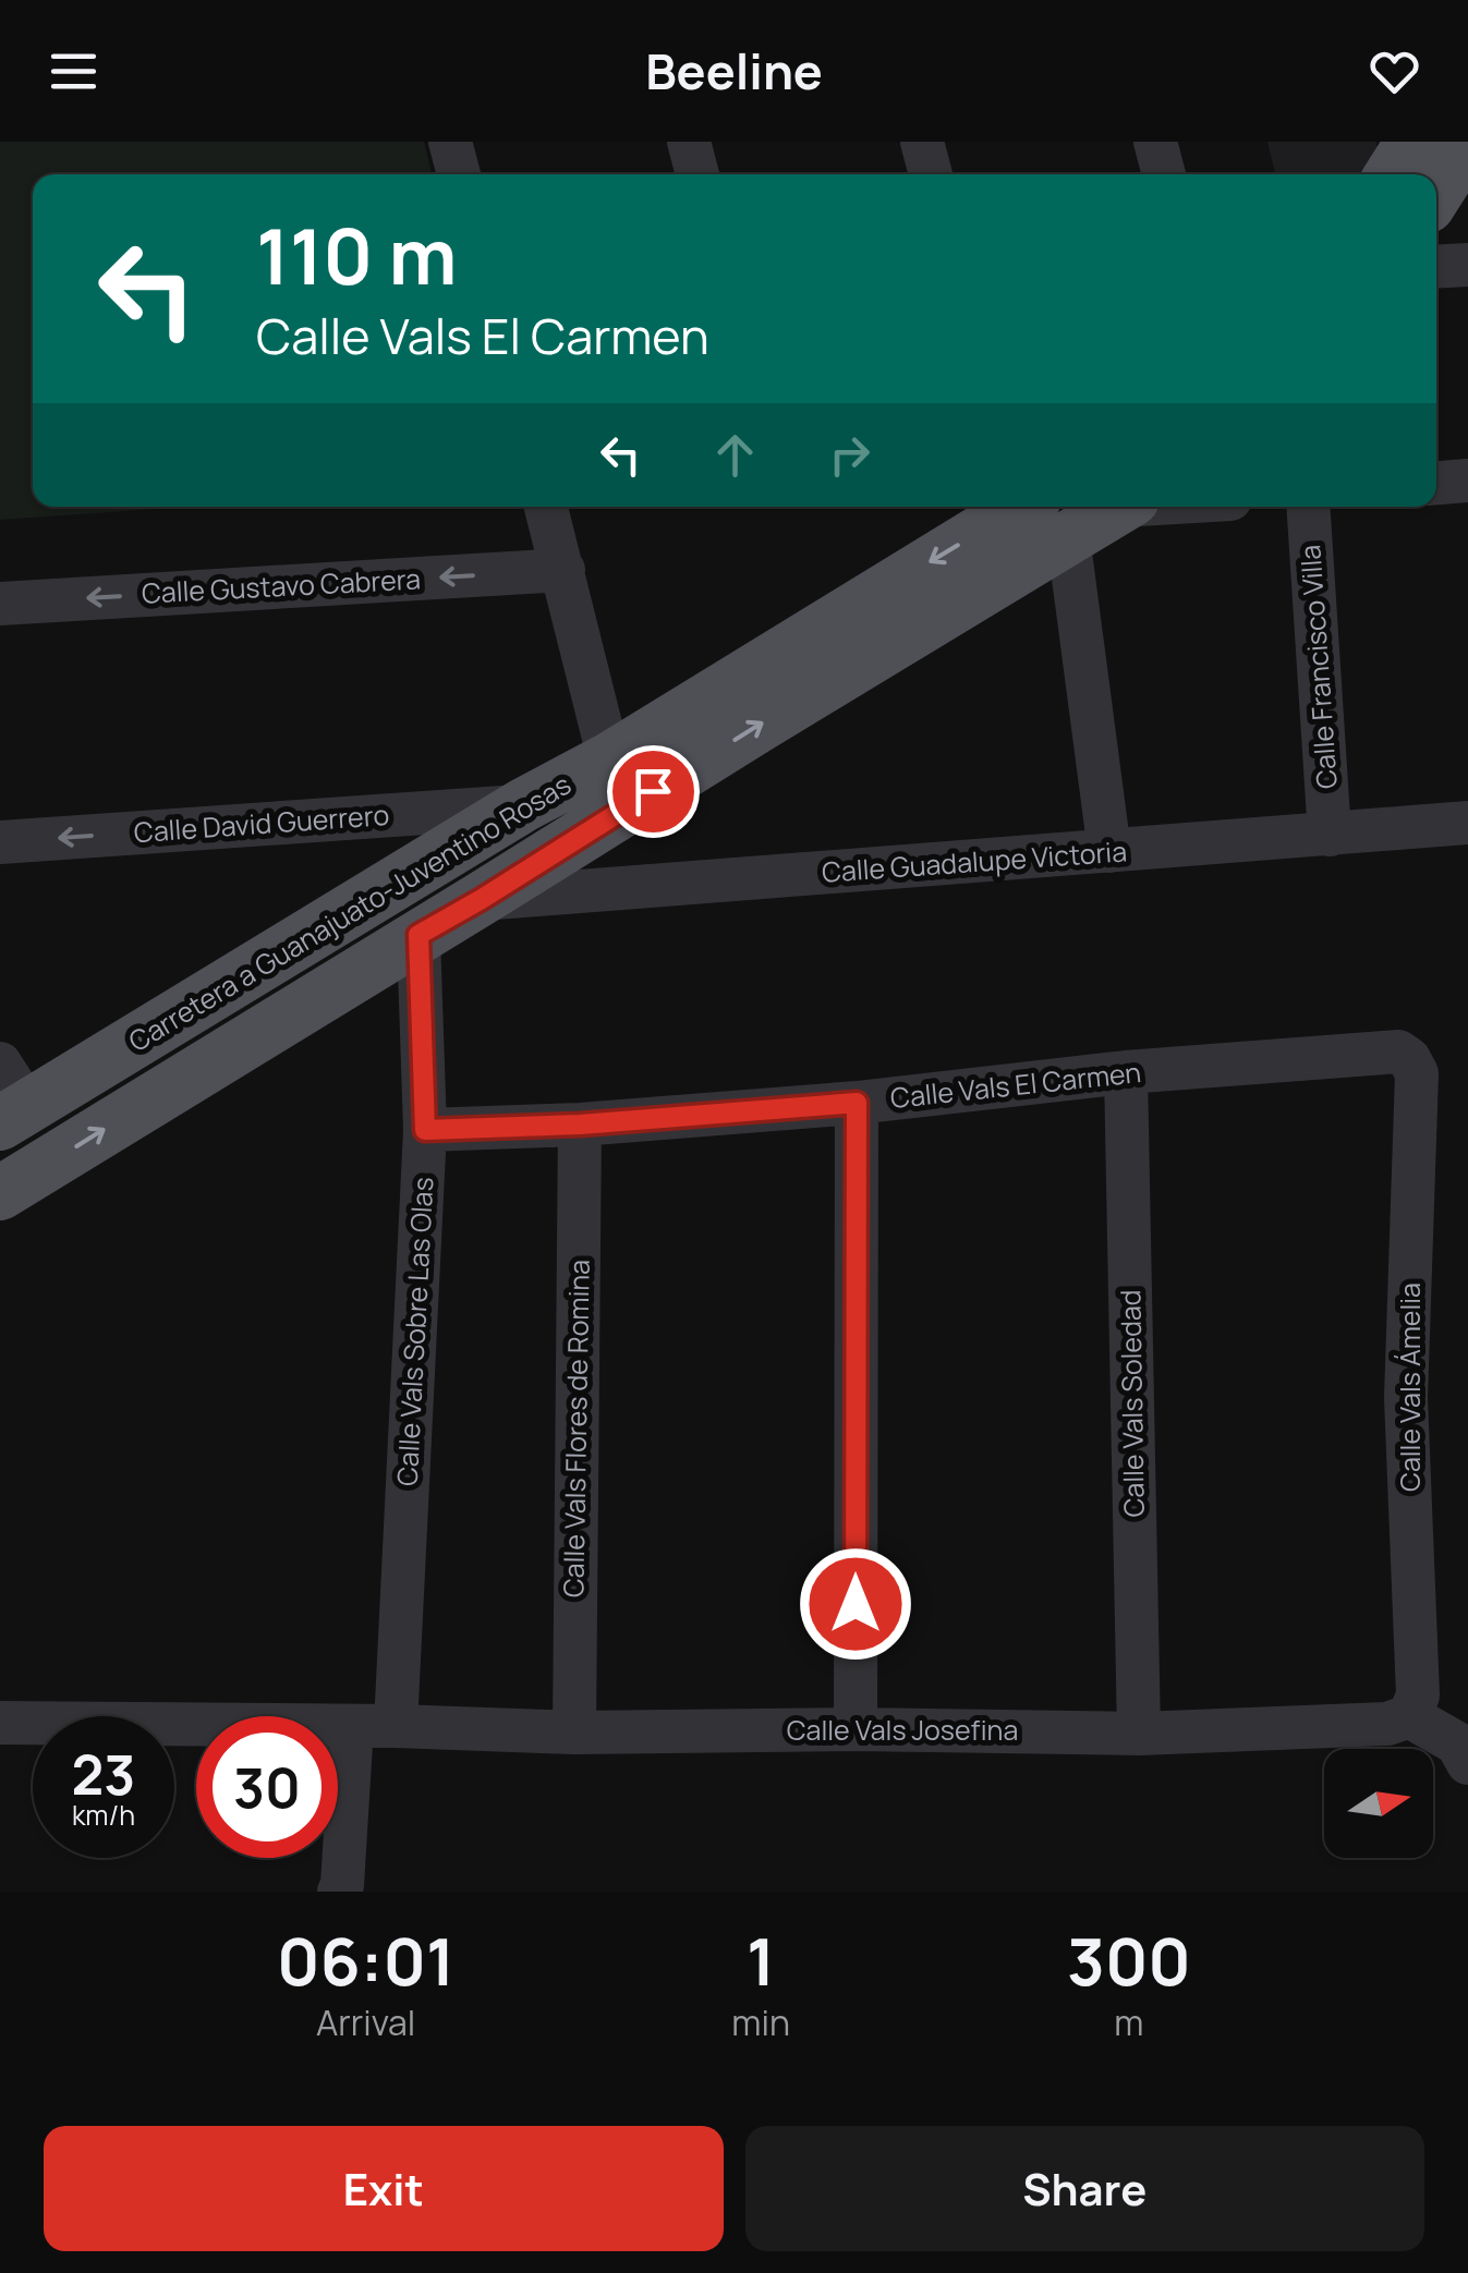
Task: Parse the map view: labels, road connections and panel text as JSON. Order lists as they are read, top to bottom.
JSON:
{
  "streets": {
    "main road": ["Carretera a Guanajuato-Juventino Rosas"],
    "street": [
      "Calle Gustavo Cabrera",
      "Calle Francisco Villa",
      "Calle David Guerrero",
      "Calle Guadalupe Victoria",
      "Calle Vals El Carmen",
      "Calle Vals Sobre Las Olas",
      "Calle Vals Ámelia",
      "Calle Vals Soledad",
      "Calle Vals Flores de Romina",
      "Calle Vals Josefina"
    ]
  },
  "crossings": [
    ["Calle Francisco Villa", "Calle Guadalupe Victoria"],
    ["Calle David Guerrero", "Carretera a Guanajuato-Juventino Rosas"],
    ["Calle Guadalupe Victoria", "Carretera a Guanajuato-Juventino Rosas"],
    ["Carretera a Guanajuato-Juventino Rosas", "Calle Vals Sobre Las Olas"],
    ["Calle Vals El Carmen", "Calle Vals Sobre Las Olas"],
    ["Calle Vals El Carmen", "Calle Vals Ámelia"],
    ["Calle Vals El Carmen", "Calle Vals Soledad"],
    ["Calle Vals El Carmen", "Calle Vals Flores de Romina"],
    ["Calle Vals Sobre Las Olas", "Calle Vals Josefina"],
    ["Calle Vals Ámelia", "Calle Vals Josefina"],
    ["Calle Vals Soledad", "Calle Vals Josefina"],
    ["Calle Vals Flores de Romina", "Calle Vals Josefina"]
  ],
  "one_way": ["Calle Gustavo Cabrera", "Calle David Guerrero"],
  "north": "right",
  "page": {
    "header": "Beeline",
    "turn": ["110 m", "Calle Vals El Carmen"],
    "speed": "23 km/h",
    "limit": "30",
    "eta": [
      "06:01",
      "Arrival",
      "1",
      "min",
      "300",
      "m"
    ],
    "buttons": ["Exit", "Share"]
  }
}
